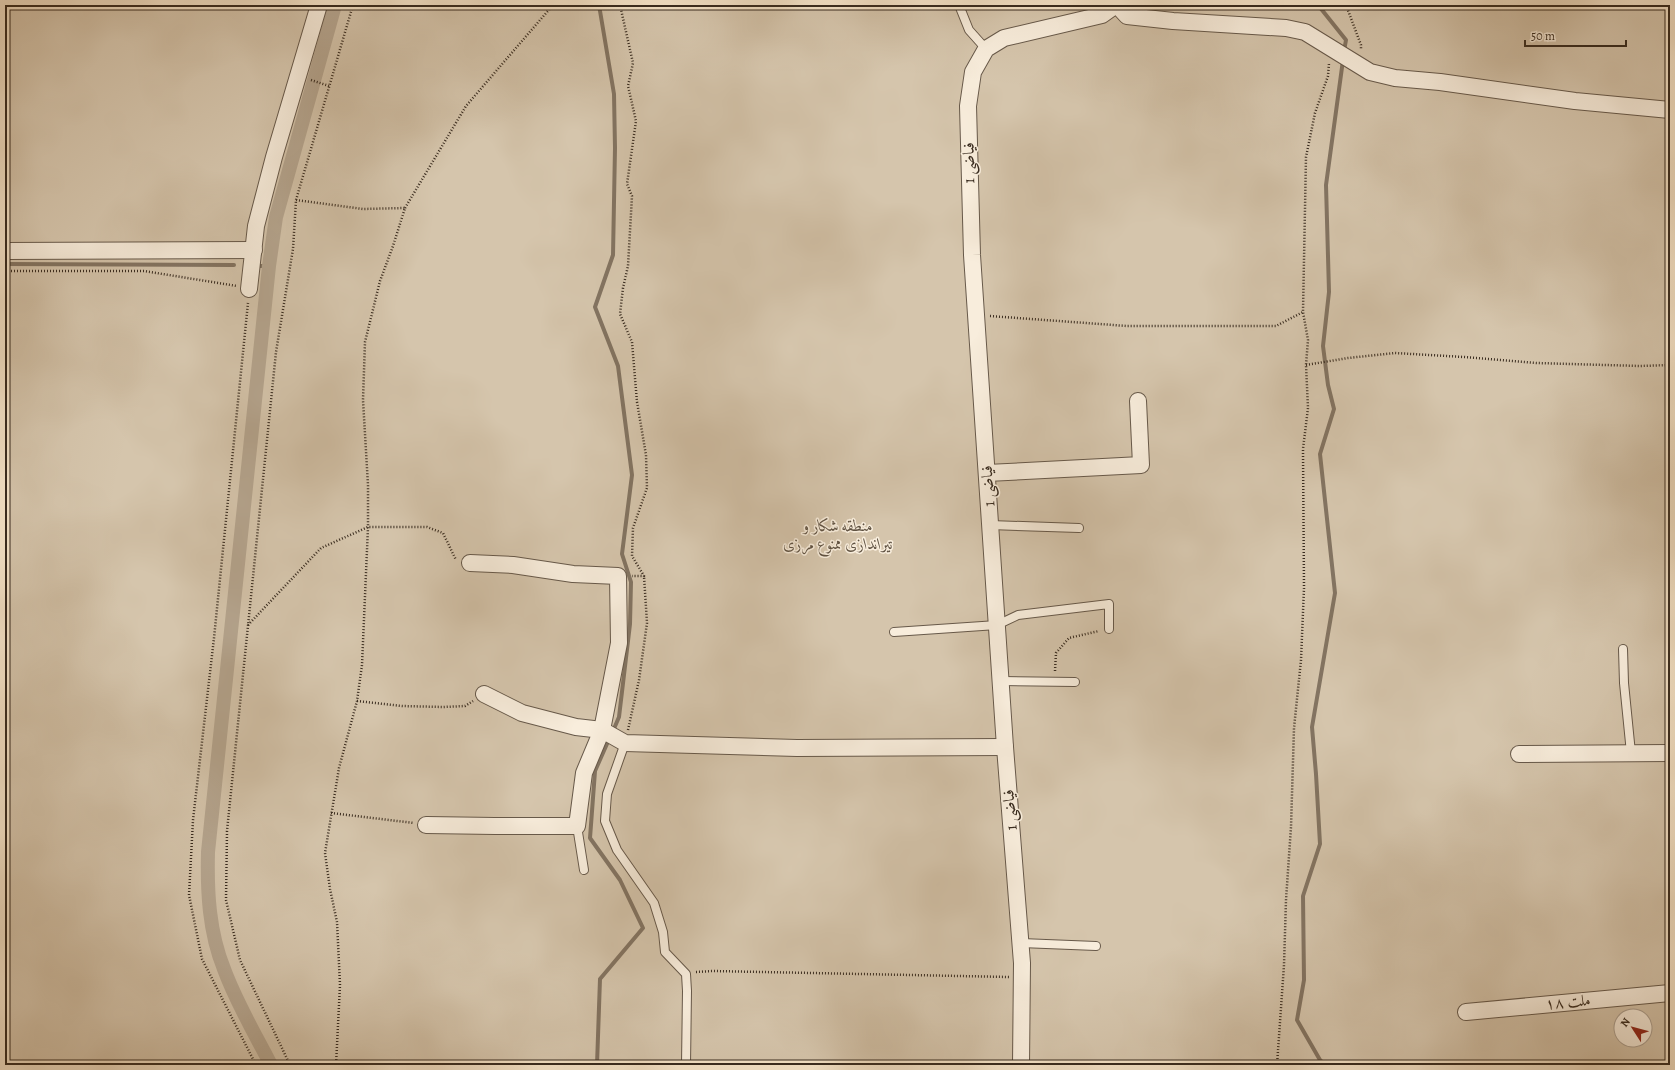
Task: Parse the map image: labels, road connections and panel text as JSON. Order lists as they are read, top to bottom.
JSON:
{
  "streets": {
    "street": ["فیاضی 1", "ملت ۱۸"]
  },
  "parks": ["منطقه شکار و تیراندازی ممنوع مرزی"],
  "scale_bar": "50 m",
  "north": "top left"
}
